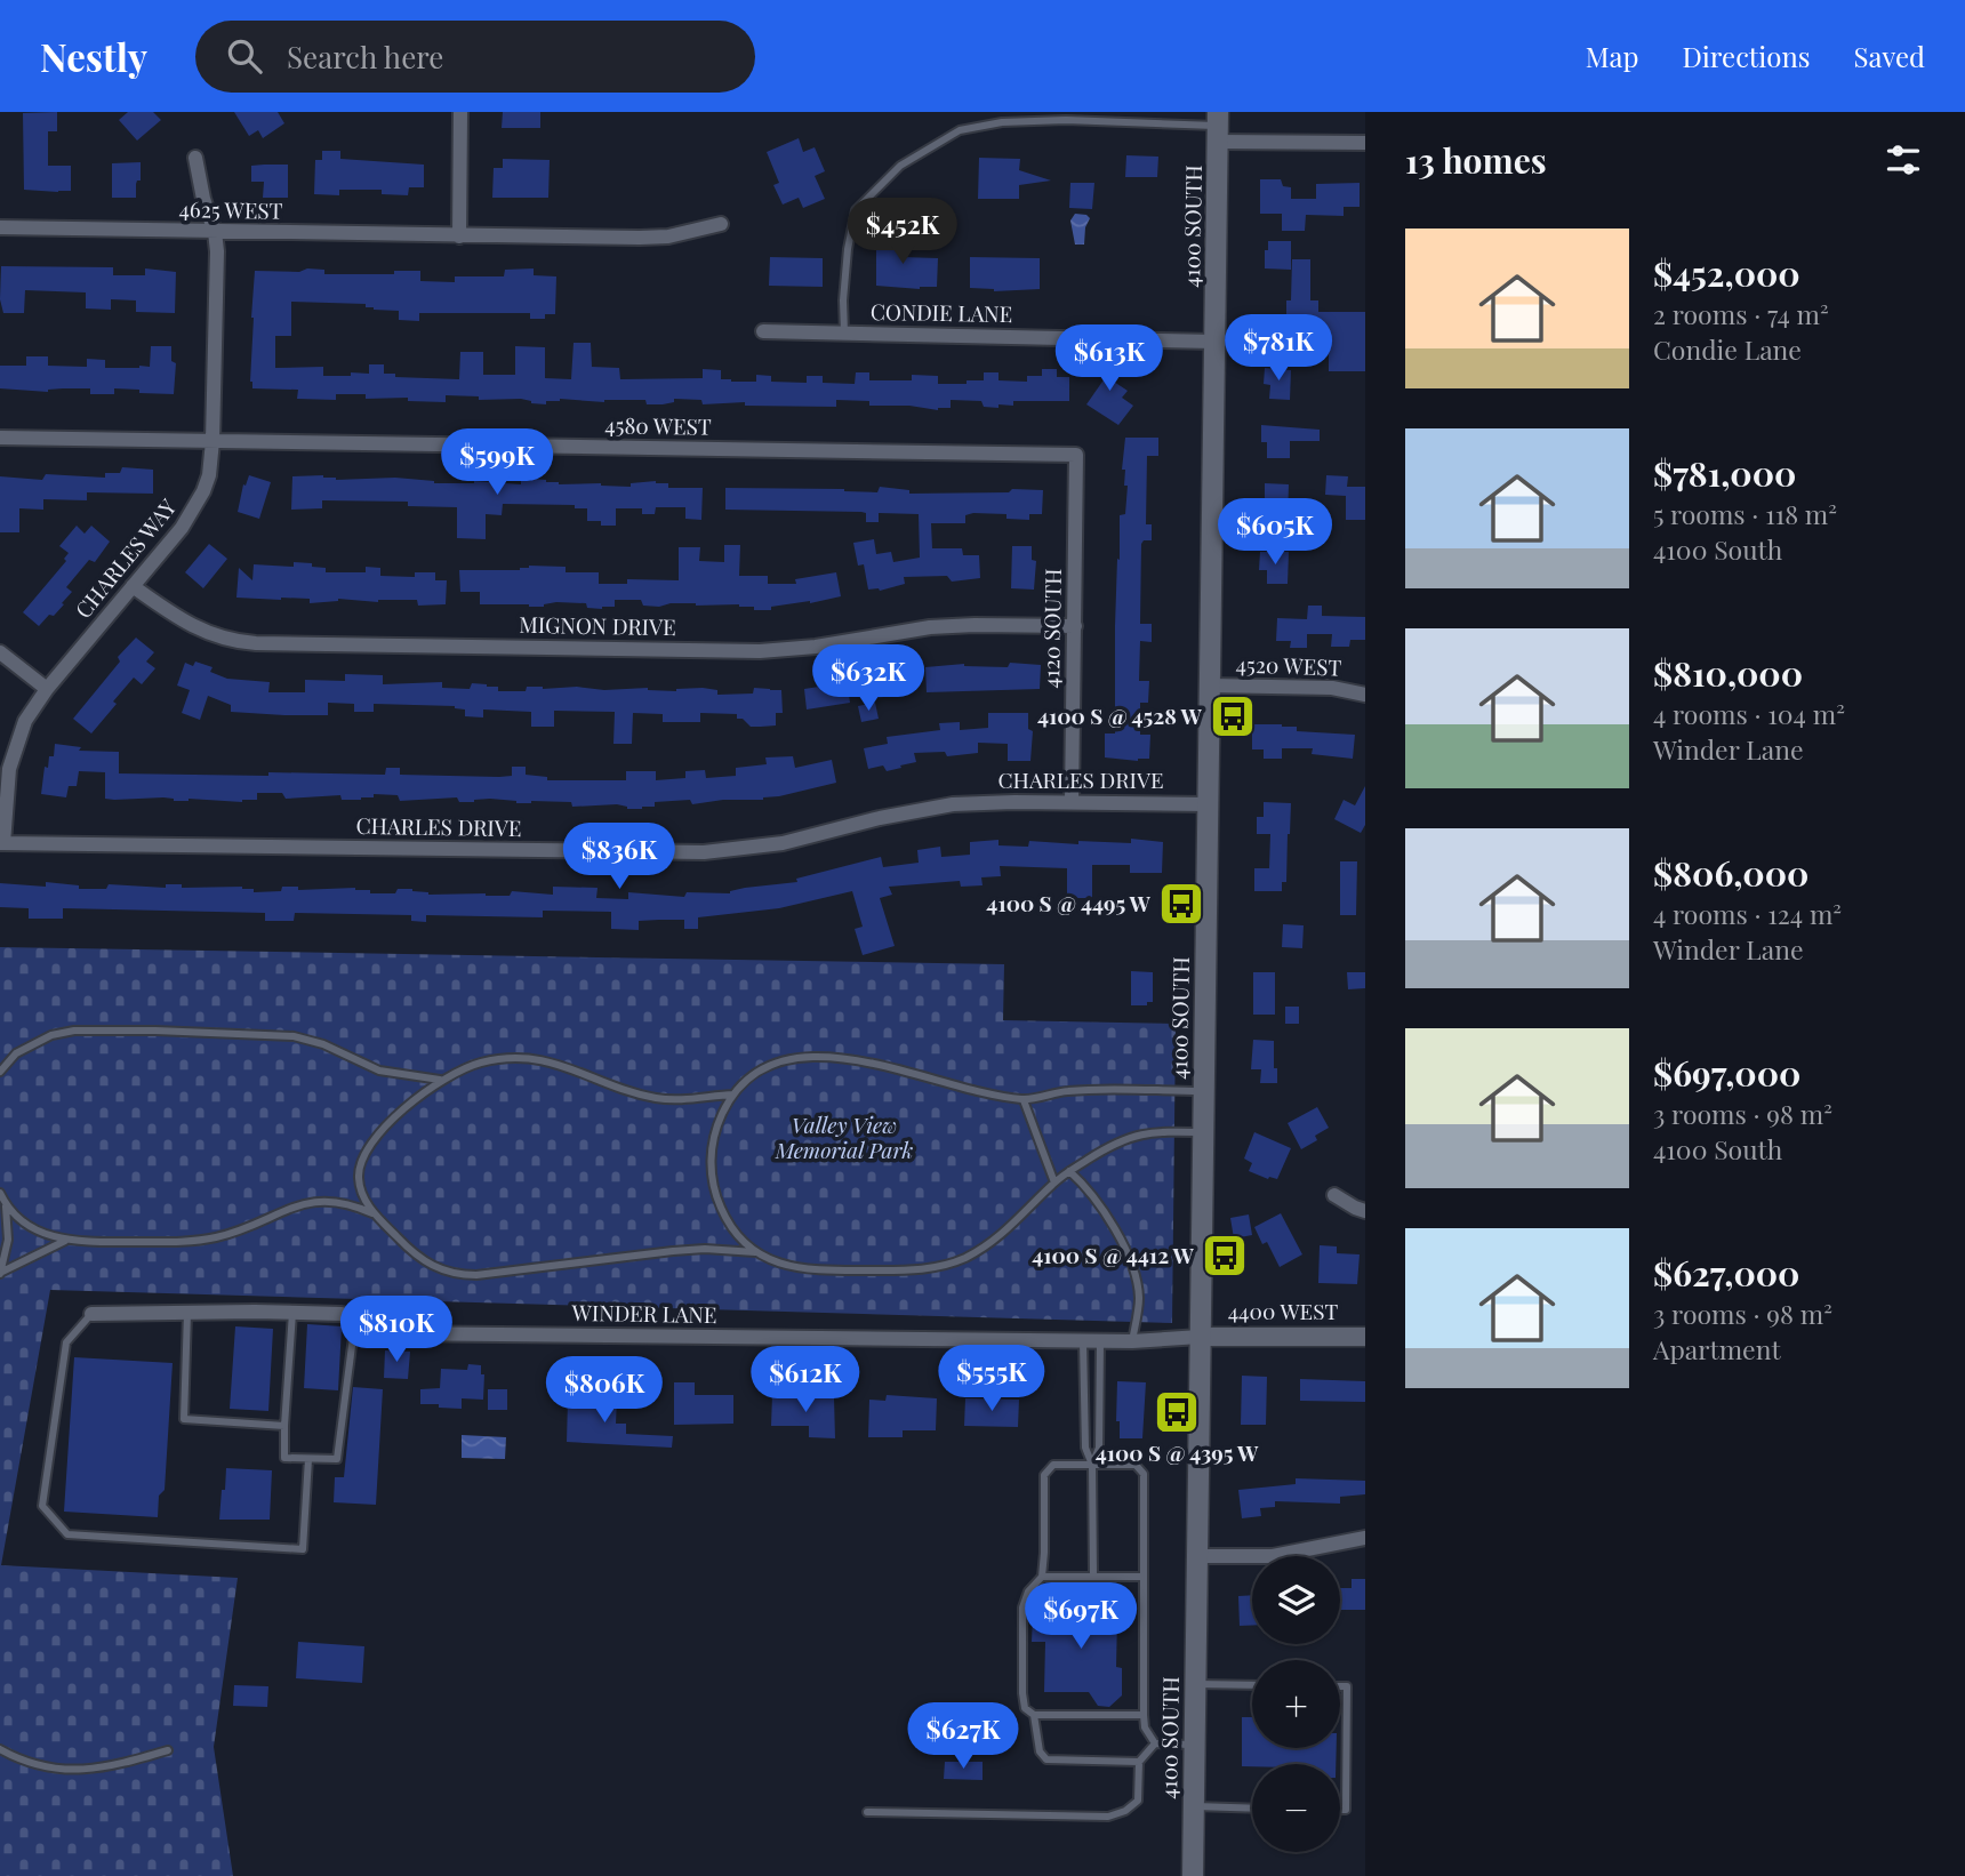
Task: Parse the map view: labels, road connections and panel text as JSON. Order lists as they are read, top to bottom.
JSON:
{
  "streets": {
    "main road": ["4100 SOUTH"],
    "street": [
      "4625 WEST",
      "CONDIE LANE",
      "4580 WEST",
      "CHARLES WAY",
      "MIGNON DRIVE",
      "4120 SOUTH",
      "4520 WEST",
      "CHARLES DRIVE",
      "4400 WEST",
      "WINDER LANE"
    ]
  },
  "crossings": [
    ["4625 WEST", "CHARLES WAY"],
    ["4100 SOUTH", "CONDIE LANE"],
    ["4100 SOUTH", "4520 WEST"],
    ["4100 SOUTH", "CHARLES DRIVE"],
    ["4100 SOUTH", "4400 WEST"],
    ["4100 SOUTH", "WINDER LANE"],
    ["4580 WEST", "CHARLES WAY"],
    ["4580 WEST", "4120 SOUTH"],
    ["CHARLES WAY", "MIGNON DRIVE"],
    ["CHARLES WAY", "CHARLES DRIVE"],
    ["MIGNON DRIVE", "4120 SOUTH"],
    ["4120 SOUTH", "CHARLES DRIVE"],
    ["4400 WEST", "WINDER LANE"]
  ],
  "parks": ["Valley View Memorial Park"],
  "places": {
    "bus stop": [
      "4100 S @ 4528 W",
      "4100 S @ 4495 W",
      "4100 S @ 4412 W",
      "4100 S @ 4395 W"
    ]
  },
  "page": {
    "header": "Nestly",
    "search": "Search here",
    "nav": ["Map", "Directions", "Saved"],
    "heading": "13 homes",
    "price": [
      "$452K",
      "$781K",
      "$613K",
      "$599K",
      "$605K",
      "$632K",
      "$836K",
      "$810K",
      "$555K",
      "$612K",
      "$806K",
      "$697K",
      "$627K"
    ],
    "list": [
      {
        "name": "$452,000",
        "note": "2 rooms · 74 m² · Condie Lane"
      },
      {
        "name": "$781,000",
        "note": "5 rooms · 118 m² · 4100 South"
      },
      {
        "name": "$810,000",
        "note": "4 rooms · 104 m² · Winder Lane"
      },
      {
        "name": "$806,000",
        "note": "4 rooms · 124 m² · Winder Lane"
      },
      {
        "name": "$697,000",
        "note": "3 rooms · 98 m² · 4100 South"
      },
      {
        "name": "$627,000",
        "note": "3 rooms · 98 m² · Apartment"
      }
    ],
    "map_buttons": ["+", "−"]
  }
}
